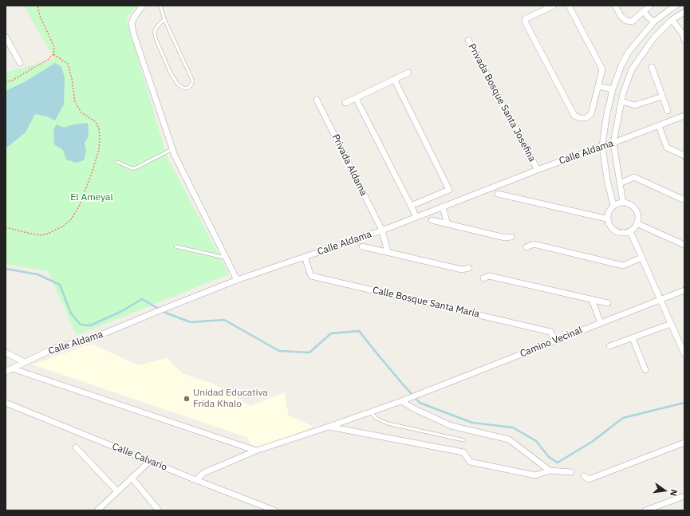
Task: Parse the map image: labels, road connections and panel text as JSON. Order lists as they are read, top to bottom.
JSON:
{
  "streets": {
    "street": [
      "Privada Bosque Santa Josefina",
      "Calle Aldama",
      "Privada Aldama",
      "Calle Bosque Santa María",
      "Camino Vecinal",
      "Calle Calvario"
    ]
  },
  "crossings": [
    ["Privada Bosque Santa Josefina", "Calle Aldama"],
    ["Calle Aldama", "Privada Aldama"],
    ["Calle Aldama", "Calle Bosque Santa María"],
    ["Calle Bosque Santa María", "Camino Vecinal"]
  ],
  "parks": ["El Ameyal"],
  "places": ["Unidad Educativa Frida Khalo"],
  "north": "right"
}
